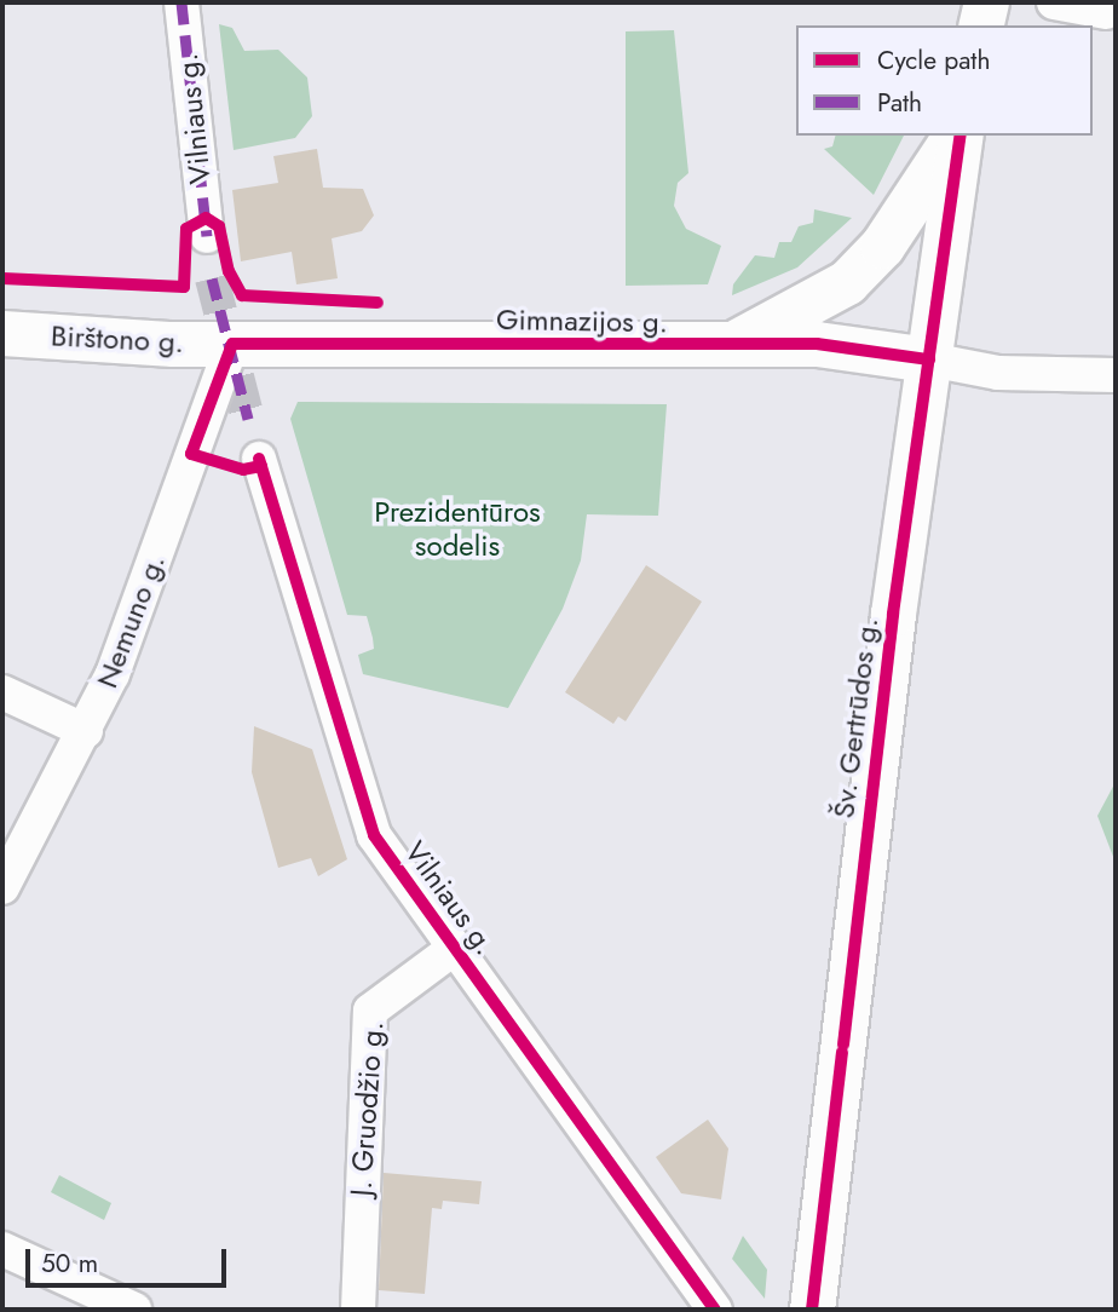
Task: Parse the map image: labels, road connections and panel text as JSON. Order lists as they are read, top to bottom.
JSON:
{
  "streets": {
    "main road": ["Gimnazijos g.", "Birštono g.", "Šv. Gertrūdos g."],
    "street": ["Vilniaus g.", "Nemuno g.", "J. Gruodžio g."]
  },
  "crossings": [
    ["Vilniaus g.", "J. Gruodžio g."],
    ["Gimnazijos g.", "Birštono g."],
    ["Gimnazijos g.", "Nemuno g."],
    ["Gimnazijos g.", "Šv. Gertrūdos g."],
    ["Birštono g.", "Nemuno g."]
  ],
  "parks": ["Prezidentūros sodelis"],
  "legend": ["Cycle path", "Path"],
  "scale_bar": "50 m"
}
